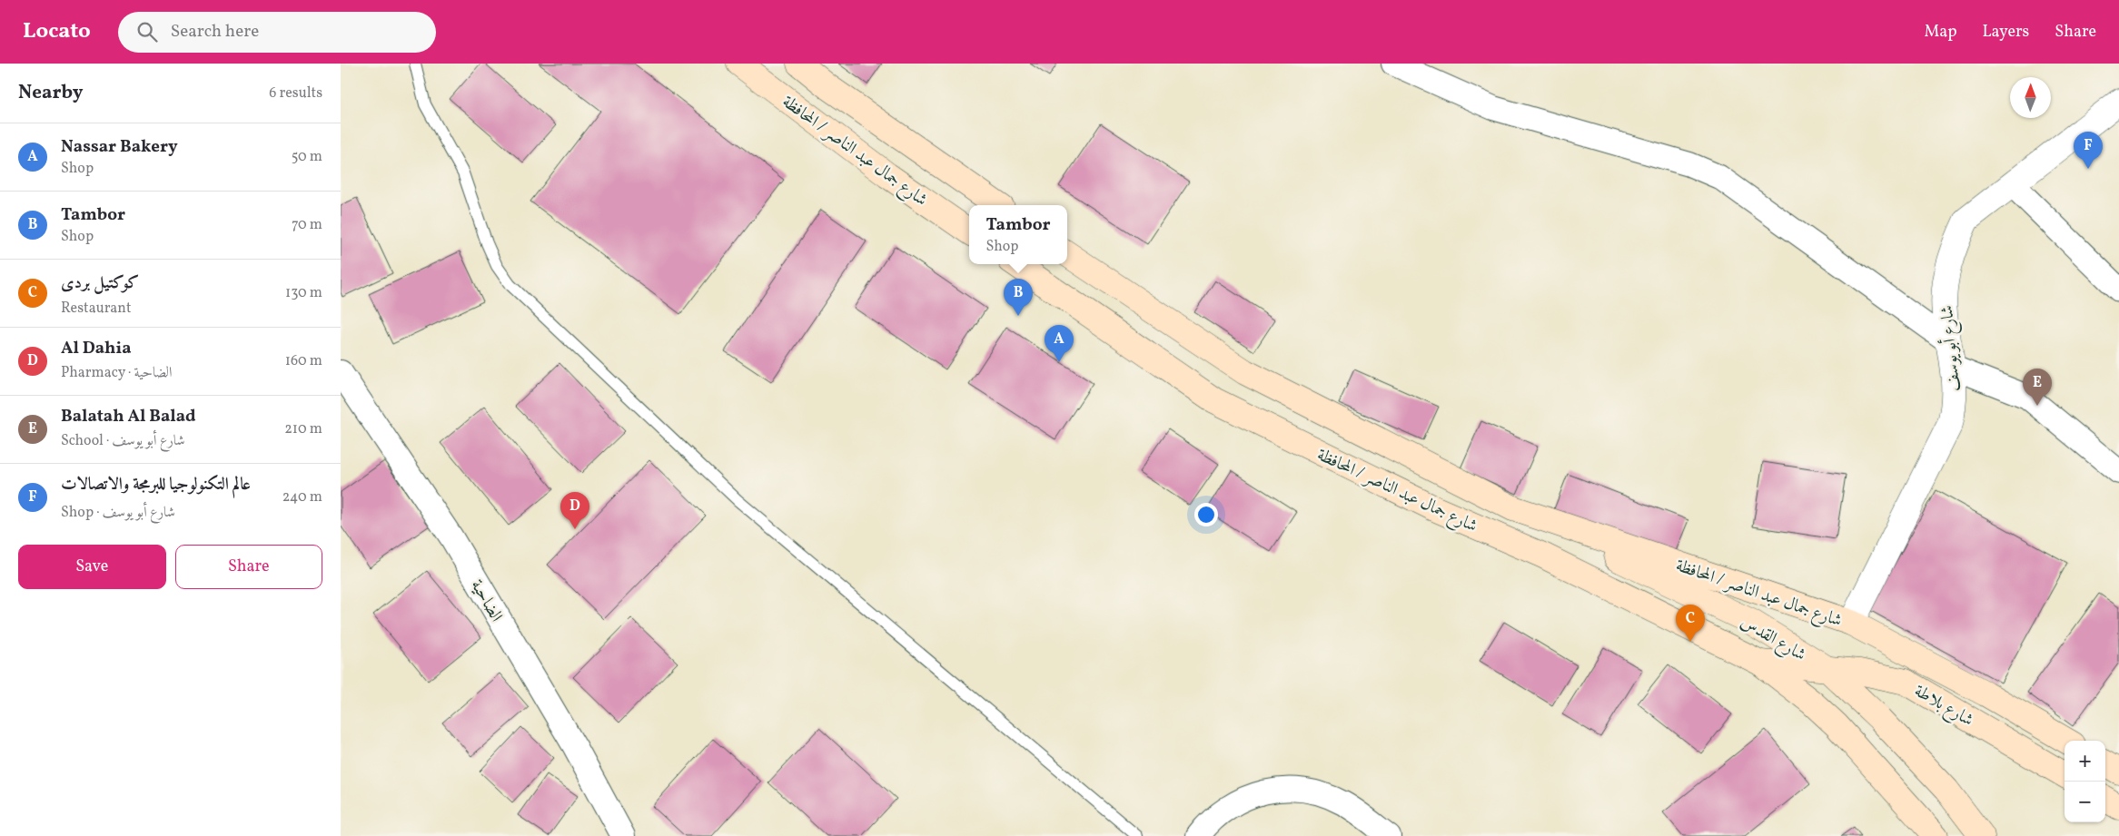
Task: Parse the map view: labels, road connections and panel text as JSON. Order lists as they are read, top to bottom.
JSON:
{
  "streets": {
    "main road": ["شارع جمال عبد الناصر / المحافظة", "شارع القدس", "شارع بلاطة"],
    "street": ["شارع أبو يوسف", "الضاحية"]
  },
  "crossings": [
    ["شارع جمال عبد الناصر / المحافظة", "شارع أبو يوسف"],
    ["شارع جمال عبد الناصر / المحافظة", "شارع القدس"],
    ["شارع جمال عبد الناصر / المحافظة", "شارع بلاطة"],
    ["شارع أبو يوسف", "شارع بلاطة"],
    ["شارع القدس", "شارع بلاطة"]
  ],
  "north": "top",
  "page": {
    "header": "Locato",
    "search": "Search here",
    "nav": ["Map", "Layers", "Share"],
    "heading": ["Nearby", "6 results"],
    "list": [
      {
        "mark": "A",
        "name": "Nassar Bakery",
        "note": "Shop",
        "value": "50 m"
      },
      {
        "mark": "B",
        "name": "Tambor",
        "note": "Shop",
        "value": "70 m"
      },
      {
        "mark": "C",
        "name": "كوكتيل بردى",
        "note": "Restaurant",
        "value": "130 m"
      },
      {
        "mark": "D",
        "name": "Al Dahia",
        "note": "Pharmacy · الضاحية",
        "value": "160 m"
      },
      {
        "mark": "E",
        "name": "Balatah Al Balad",
        "note": "School · شارع أبو يوسف",
        "value": "210 m"
      },
      {
        "mark": "F",
        "name": "عالم التكنولوجيا للبرمجة والاتصالات",
        "note": "Shop · شارع أبو يوسف",
        "value": "240 m"
      }
    ],
    "pins": [
      "F",
      "B",
      "A",
      "E",
      "D",
      "C"
    ],
    "popup": ["Tambor", "Shop"],
    "buttons": ["Save", "Share"],
    "map_buttons": ["+", "−"]
  }
}
